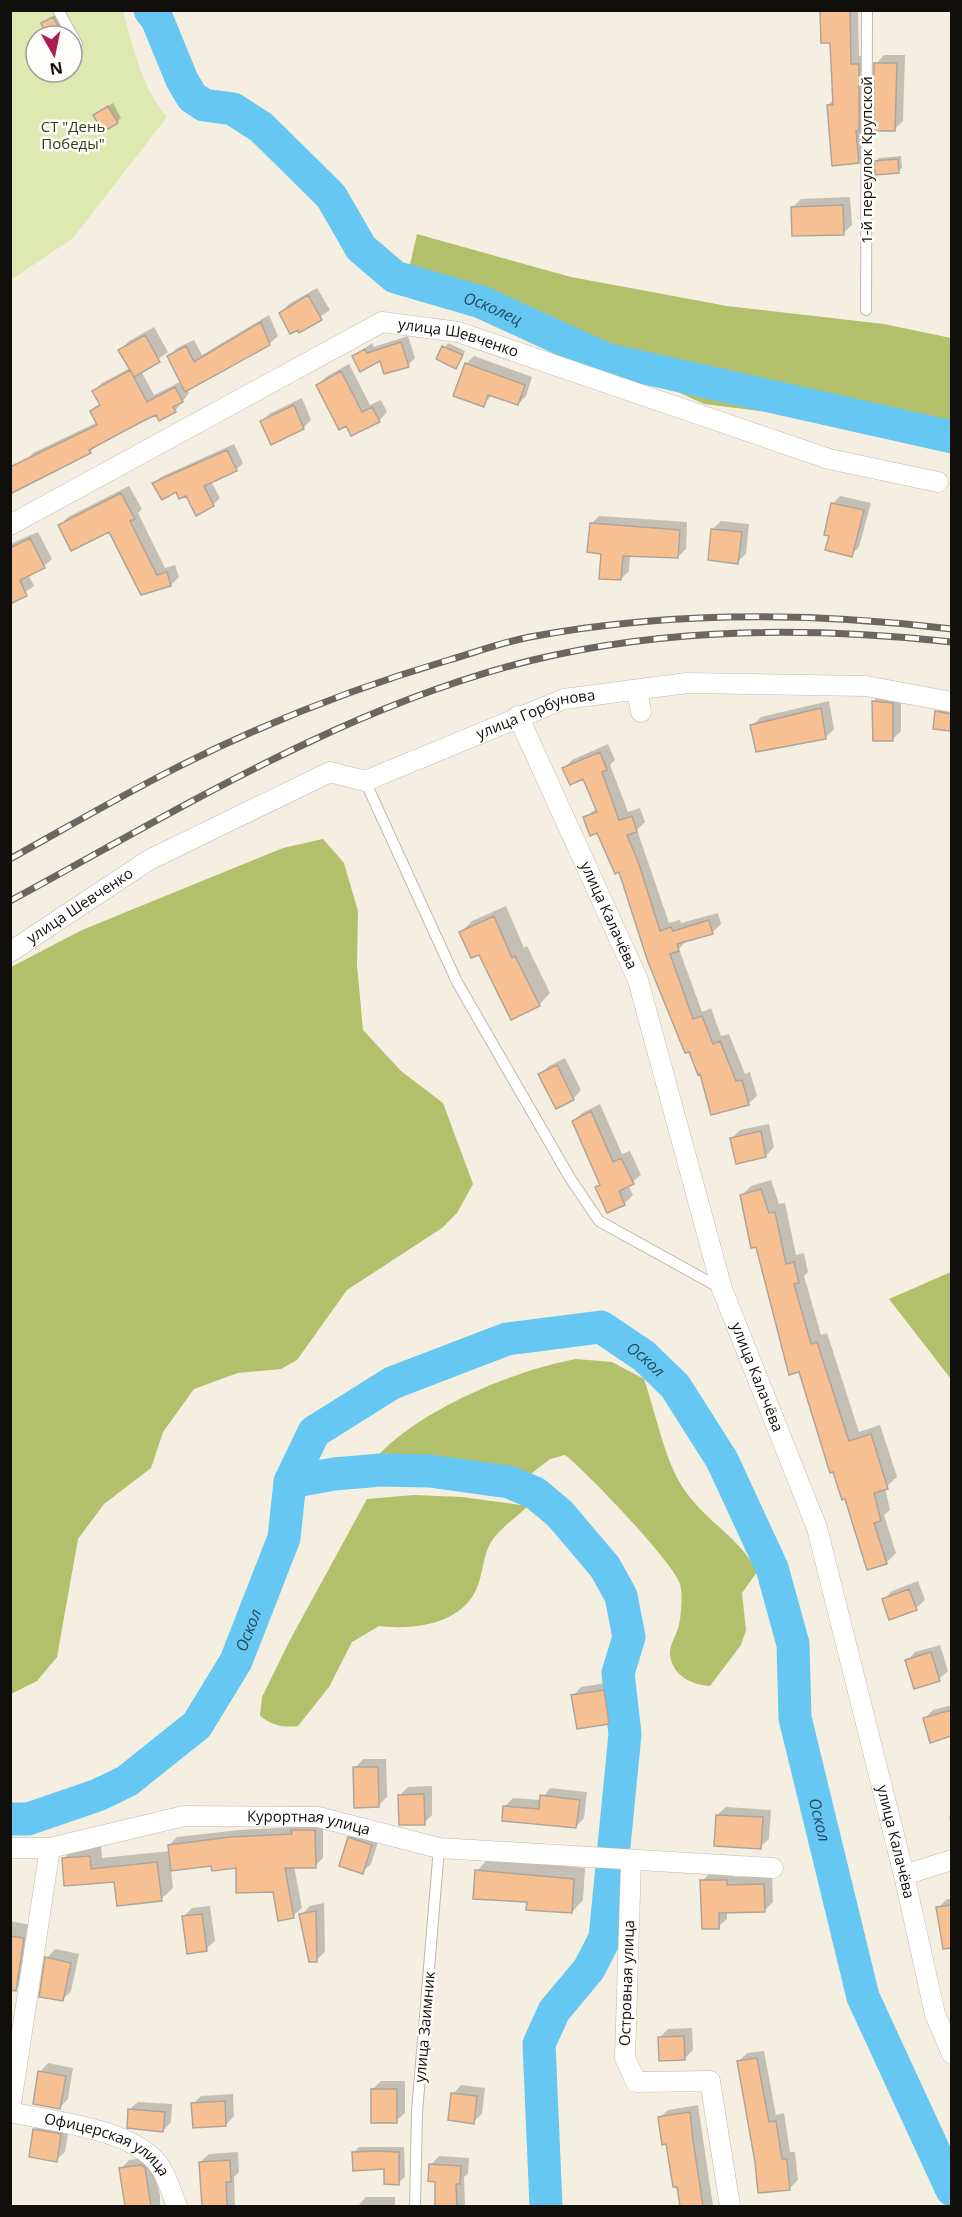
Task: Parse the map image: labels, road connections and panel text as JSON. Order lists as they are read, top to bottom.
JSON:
{
  "streets": {
    "street": [
      "улица Шевченко",
      "улица Горбунова",
      "улица Калачёва",
      "Курортная улица",
      "Островная улица",
      "Офицерская улица"
    ],
    "lane": ["1-й переулок Крупской", "улица Заимник"]
  },
  "crossings": [
    ["улица Шевченко", "улица Горбунова"],
    ["улица Горбунова", "улица Калачёва"],
    ["Курортная улица", "Островная улица"],
    ["Курортная улица", "улица Заимник"]
  ],
  "water": ["Осколец", "Оскол"],
  "parks": ["СТ \"День Победы\""],
  "north": "bottom"
}
